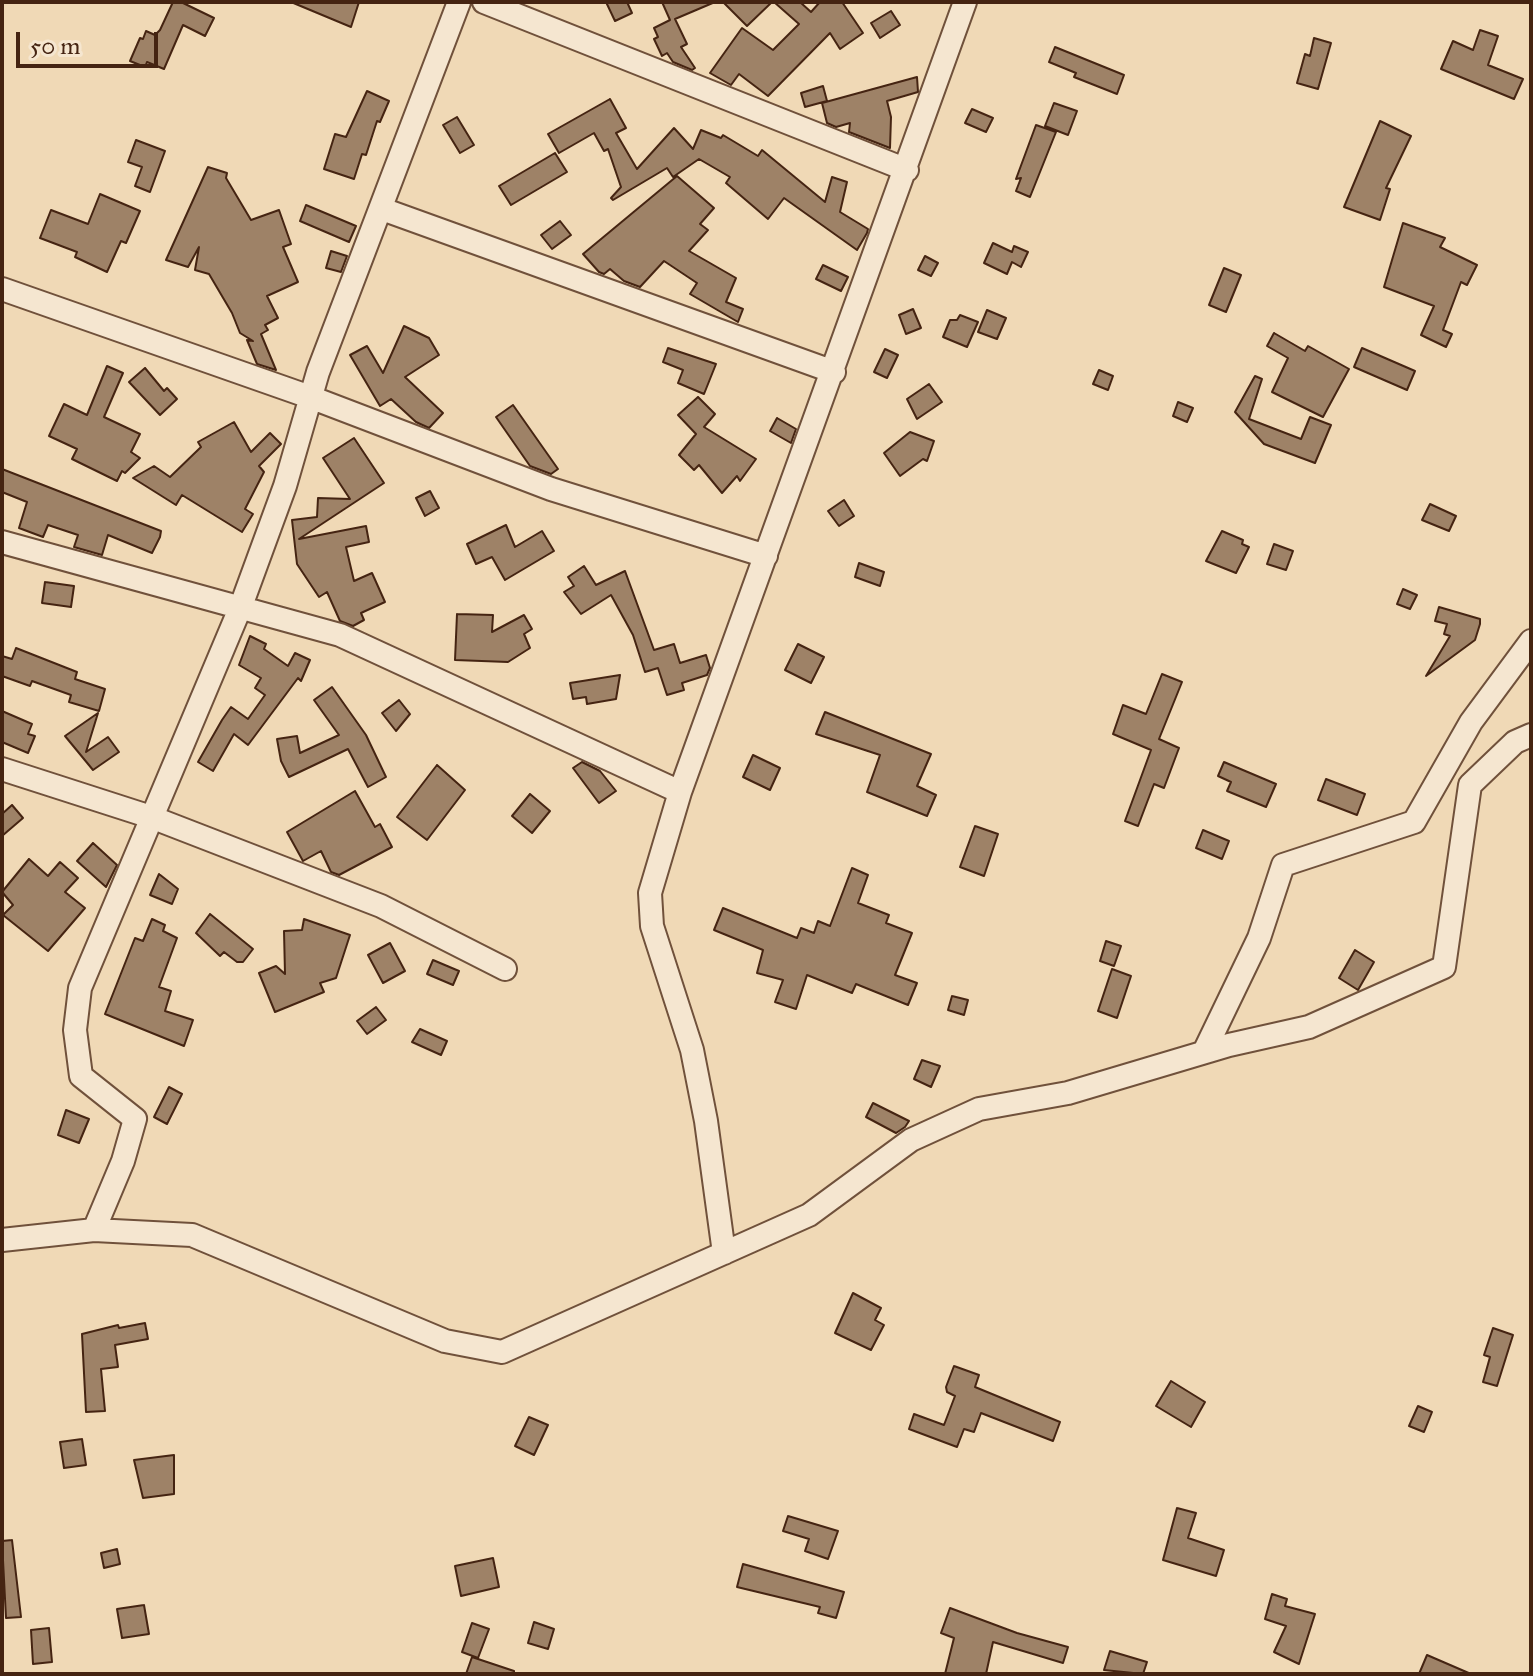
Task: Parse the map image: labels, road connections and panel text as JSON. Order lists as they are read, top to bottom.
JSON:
{
  "scale_bar": "50 m"
}
